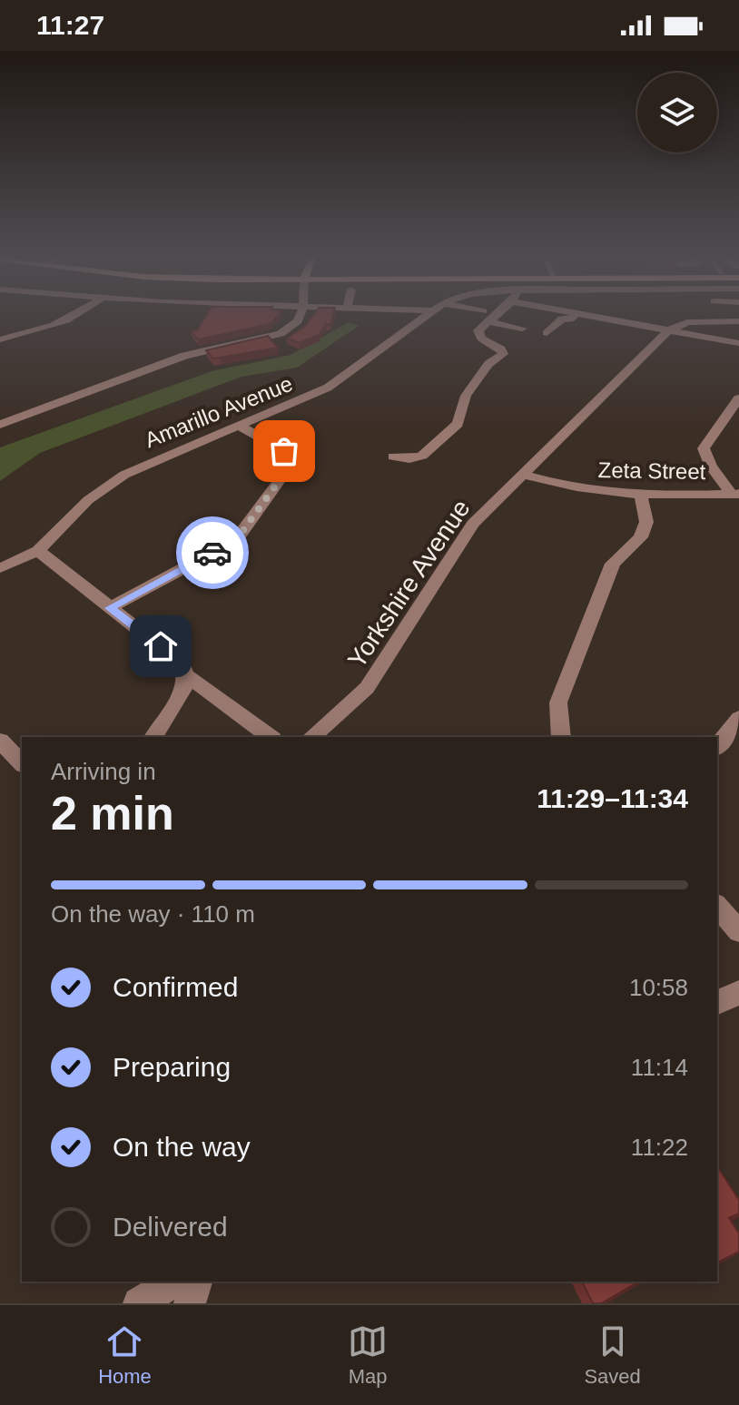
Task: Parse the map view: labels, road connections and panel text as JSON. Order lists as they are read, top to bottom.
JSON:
{
  "streets": {
    "street": ["Amarillo Avenue", "Zeta Street", "Yorkshire Avenue"]
  },
  "crossings": [
    ["Zeta Street", "Yorkshire Avenue"]
  ],
  "page": {
    "status": "11:27",
    "heading": ["2 min", "Arriving in", "11:29–11:34"],
    "bar": "On the way · 110 m",
    "list": [
      ["Confirmed", "10:58"],
      ["Preparing", "11:14"],
      ["On the way", "11:22"],
      "Delivered"
    ],
    "tabs": ["Home", "Map", "Saved"]
  }
}
